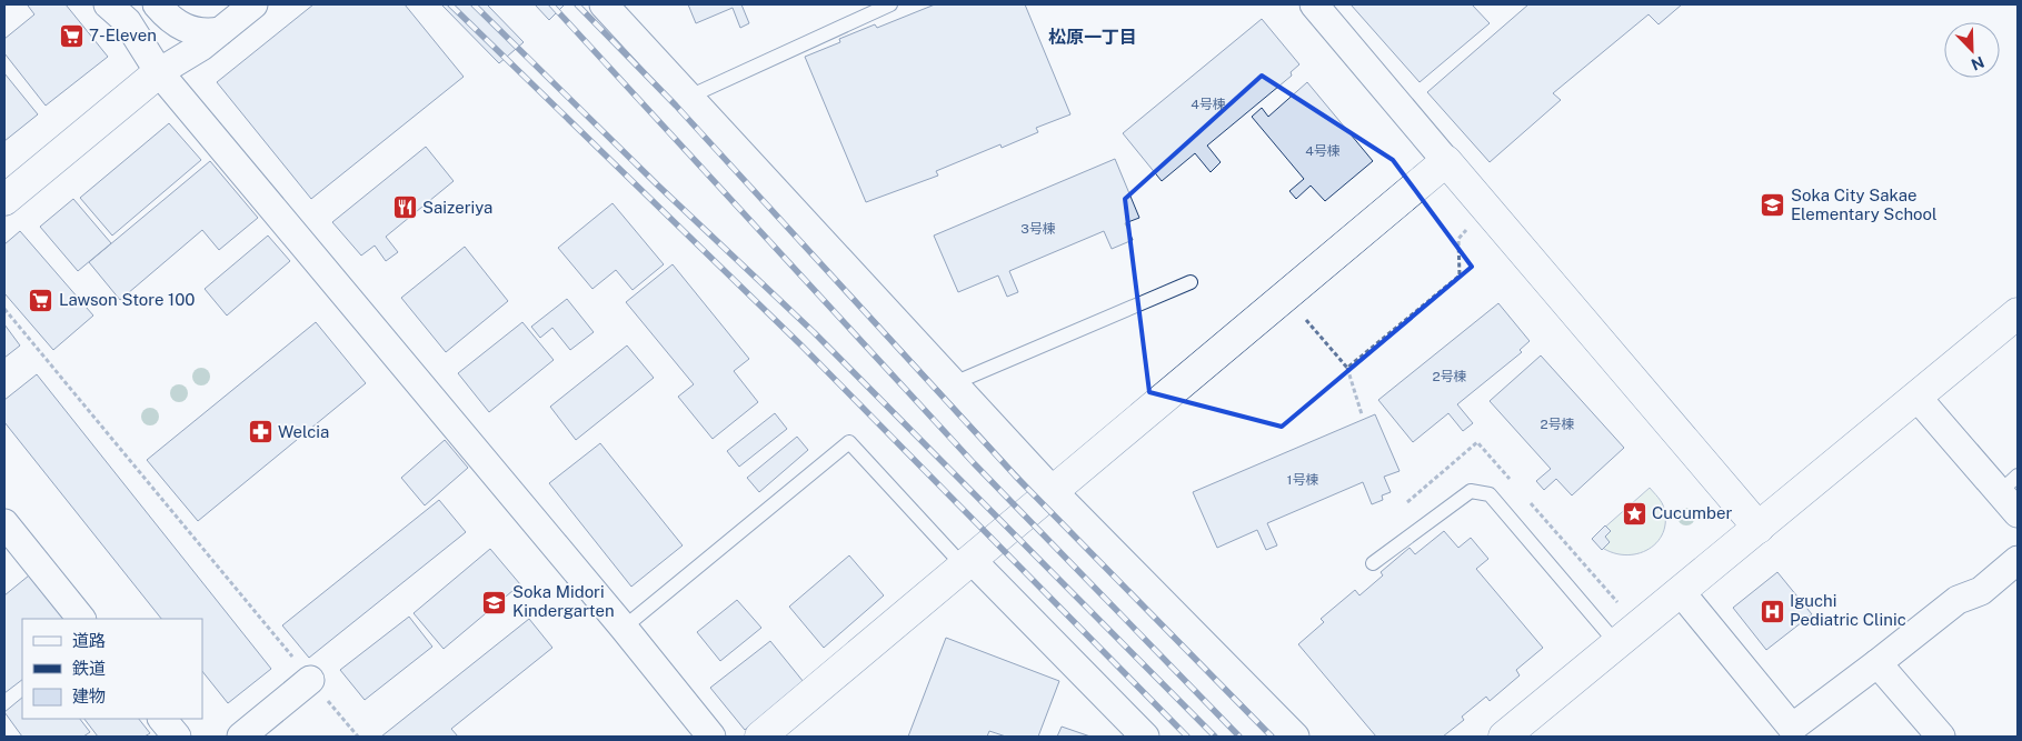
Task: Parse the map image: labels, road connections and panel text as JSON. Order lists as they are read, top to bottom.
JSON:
{
  "districts": ["松原一丁目"],
  "places": {
    "supermarket": ["7-Eleven", "Lawson Store 100"],
    "school or university": ["Soka City Sakae Elementary School", "Soka Midori Kindergarten"],
    "restaurant": ["Saizeriya"],
    "pharmacy": ["Welcia"],
    "place": ["Cucumber"],
    "hospital": ["Iguchi Pediatric Clinic"]
  },
  "house_numbers": [
    "4号棟",
    "4号棟",
    "3号棟",
    "2号棟",
    "2号棟",
    "1号棟"
  ],
  "legend": ["道路", "鉄道", "建物"],
  "north": "bottom right"
}
